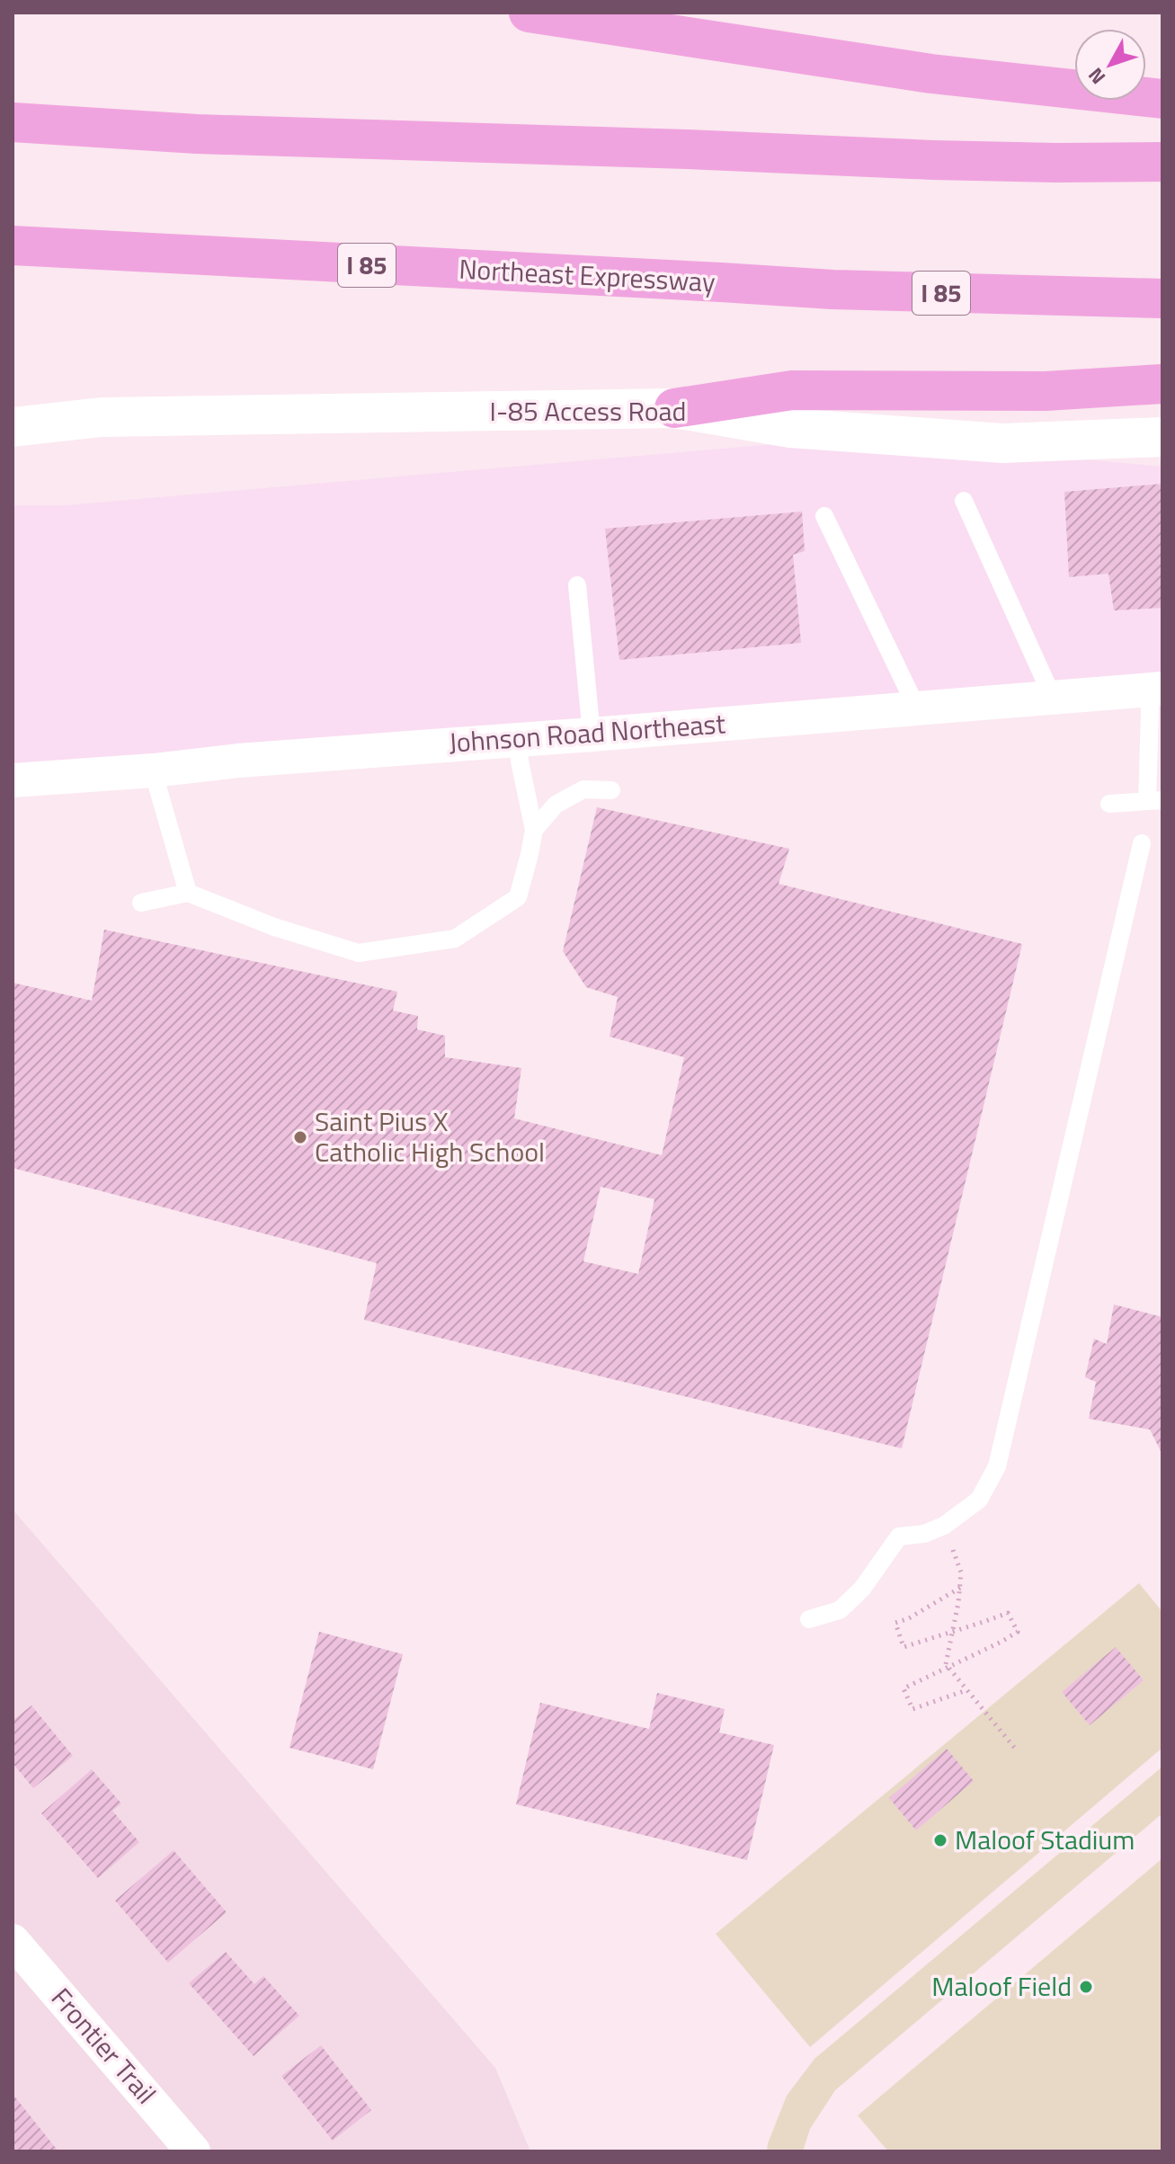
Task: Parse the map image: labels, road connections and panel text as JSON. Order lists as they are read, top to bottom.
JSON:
{
  "streets": {
    "highway": ["I 85", "Northeast Expressway"],
    "main road": ["I-85 Access Road"],
    "street": ["Johnson Road Northeast", "Frontier Trail"]
  },
  "places": ["Saint Pius X Catholic High School", "Maloof Stadium", "Maloof Field"],
  "north": "bottom left"
}
